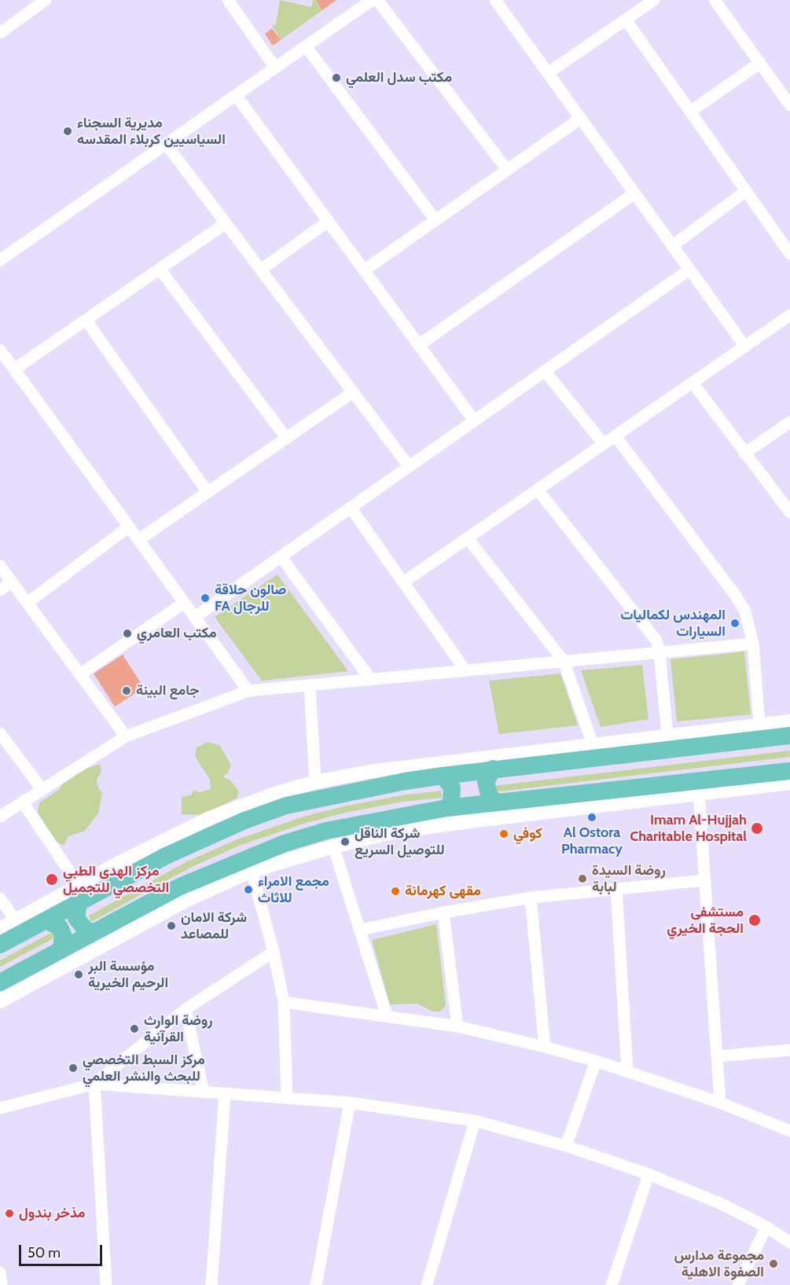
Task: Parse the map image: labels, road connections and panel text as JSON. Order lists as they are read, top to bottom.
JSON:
{
  "places": [
    "مكتب سدل العلمي",
    "مديرية السجناء السياسيين كربلاء المقدسه",
    "صالون حلاقة FA للرجال",
    "المهندس لكماليات السيارات",
    "مكتب العامري",
    "جامع البينة",
    "Al Ostora Pharmacy",
    "Imam Al-Hujjah Charitable Hospital",
    "كوفي",
    "شركة الناقل للتوصيل السريع",
    "روضة السيدة لبابة",
    "مركز الهدى الطبي التخصصي للتجميل",
    "مجمع الامراء للاثاث",
    "مقهى كهرمانة",
    "مستشفى الحجة الخيري",
    "شركة الامان للمصاعد",
    "مؤسسة البر الرحيم الخيرية",
    "روضة الوارث القرآنية",
    "مركز السبط التخصصي للبحث والنشر العلمي",
    "مذخر بندول",
    "مجموعة مدارس الصفوة الاهلية"
  ],
  "scale_bar": "50 m"
}
